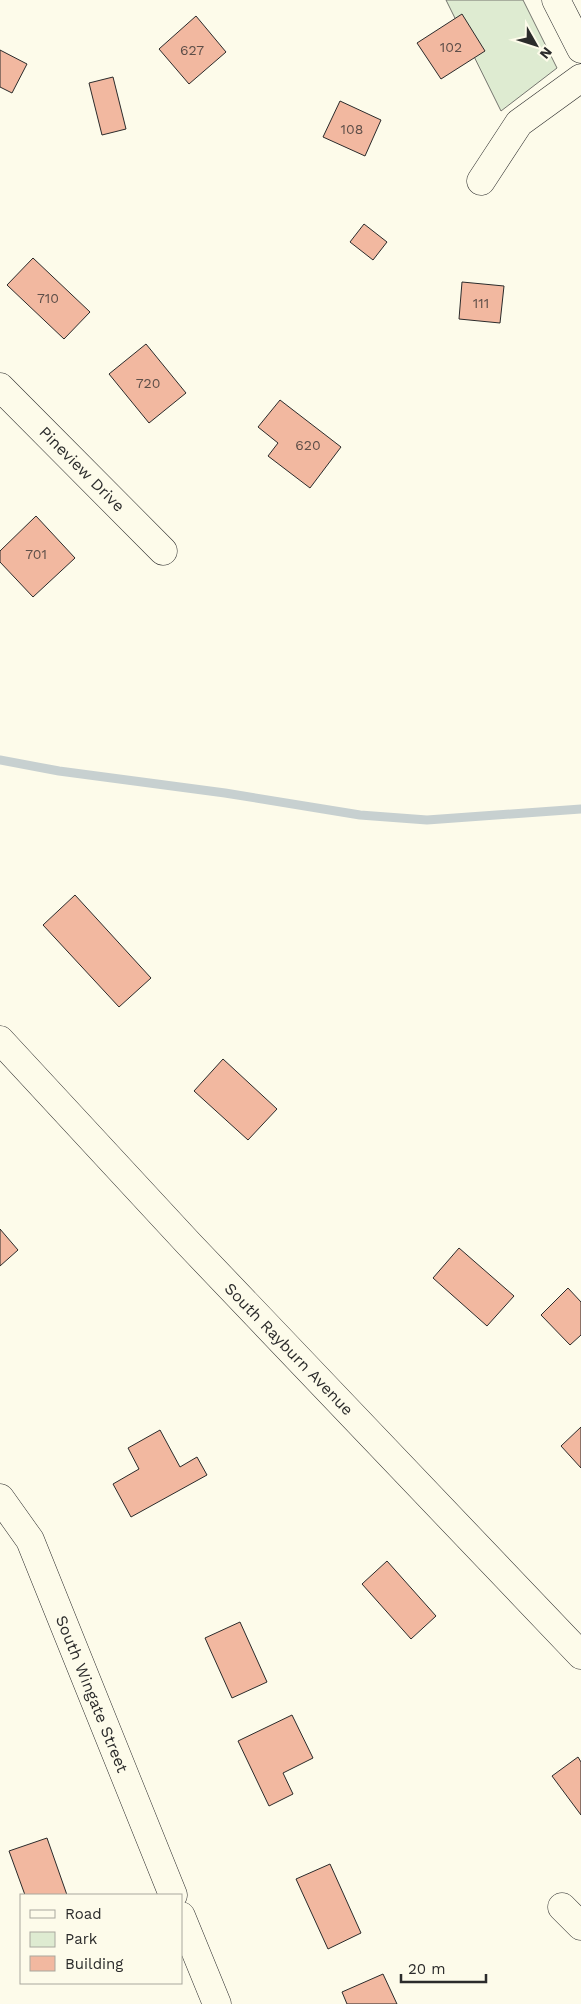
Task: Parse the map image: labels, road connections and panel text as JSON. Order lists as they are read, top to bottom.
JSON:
{
  "streets": {
    "street": ["Pineview Drive", "South Rayburn Avenue", "South Wingate Street"]
  },
  "house_numbers": [
    "102",
    "627",
    "108",
    "710",
    "111",
    "720",
    "620",
    "701"
  ],
  "legend": ["Road", "Park", "Building"],
  "scale_bar": "20 m",
  "north": "bottom right"
}
